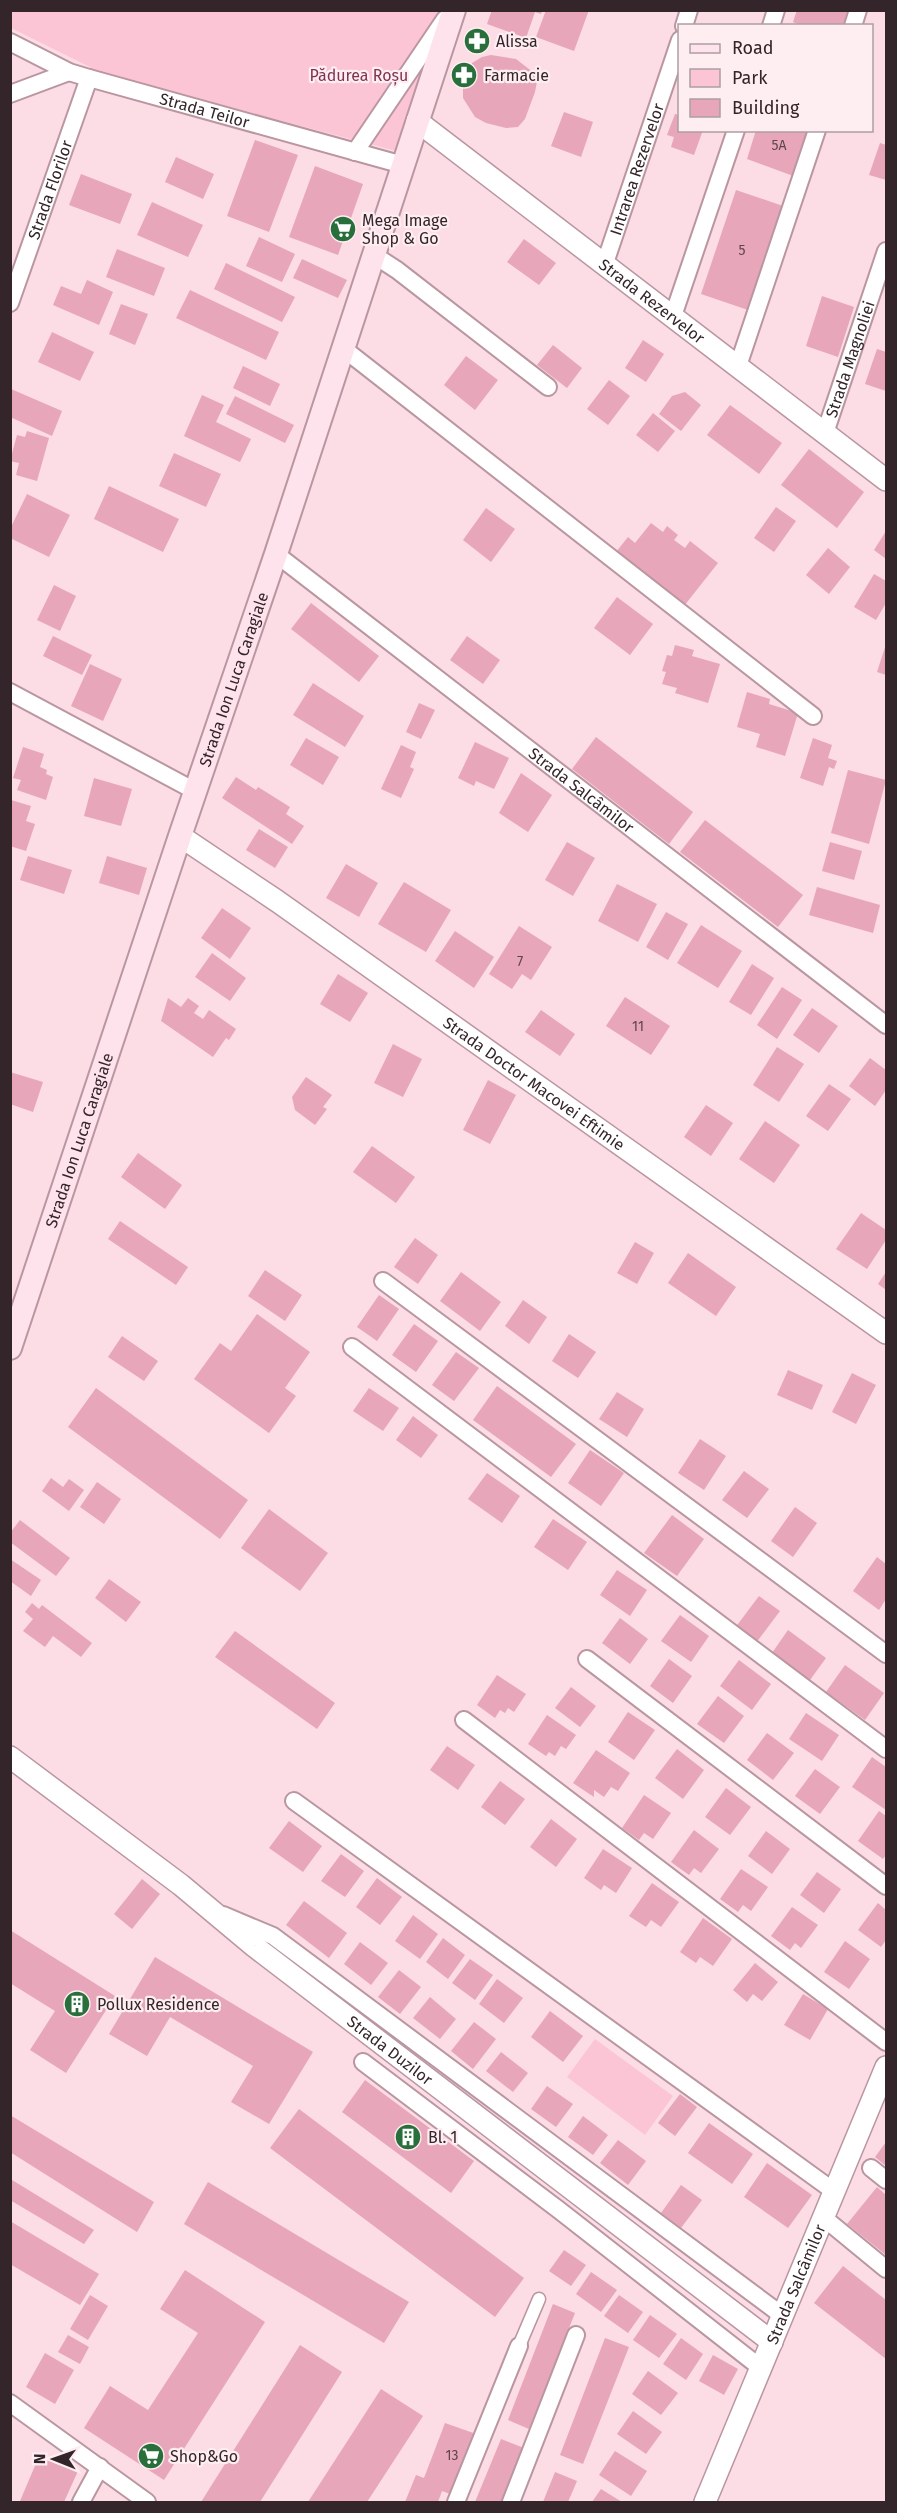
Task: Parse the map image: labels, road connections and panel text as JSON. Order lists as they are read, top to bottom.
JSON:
{
  "streets": {
    "main road": ["Strada Ion Luca Caragiale"],
    "street": [
      "Strada Teilor",
      "Intrarea Rezervelor",
      "Strada Florilor",
      "Strada Rezervelor",
      "Strada Magnoliei",
      "Strada Salcâmilor",
      "Strada Doctor Macovei Eftimie",
      "Strada Duzilor"
    ]
  },
  "crossings": [
    ["Strada Teilor", "Strada Florilor"],
    ["Strada Teilor", "Strada Ion Luca Caragiale"],
    ["Intrarea Rezervelor", "Strada Rezervelor"],
    ["Strada Rezervelor", "Strada Magnoliei"],
    ["Strada Rezervelor", "Strada Ion Luca Caragiale"],
    ["Strada Ion Luca Caragiale", "Strada Salcâmilor"],
    ["Strada Ion Luca Caragiale", "Strada Doctor Macovei Eftimie"],
    ["Strada Salcâmilor", "Strada Duzilor"]
  ],
  "parks": ["Pădurea Roșu"],
  "places": {
    "pharmacy": ["Alissa", "Farmacie"],
    "supermarket": ["Mega Image Shop & Go", "Shop&Go"],
    "building": ["Pollux Residence", "Bl. 1"]
  },
  "house_numbers": [
    "5A",
    "5",
    "7",
    "11",
    "13"
  ],
  "legend": ["Road", "Park", "Building"],
  "north": "left"
}
